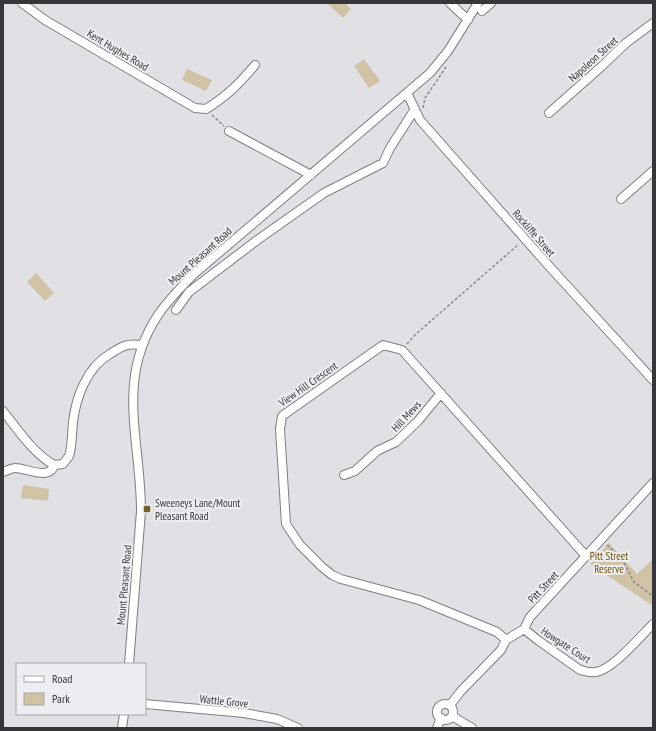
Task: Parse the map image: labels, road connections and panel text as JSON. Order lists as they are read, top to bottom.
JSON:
{
  "streets": {
    "street": [
      "Kent Hughes Road",
      "Napoleon Street",
      "Rockliffe Street",
      "Mount Pleasant Road",
      "View Hill Crescent",
      "Hill Mews",
      "Pitt Street",
      "Howgate Court",
      "Wattle Grove"
    ]
  },
  "crossings": [
    ["Rockliffe Street", "Mount Pleasant Road"],
    ["View Hill Crescent", "Pitt Street"],
    ["Pitt Street", "Howgate Court"]
  ],
  "parks": ["Pitt Street Reserve"],
  "places": {
    "transit": ["Sweeneys Lane/Mount Pleasant Road"]
  },
  "legend": ["Road", "Park"]
}
